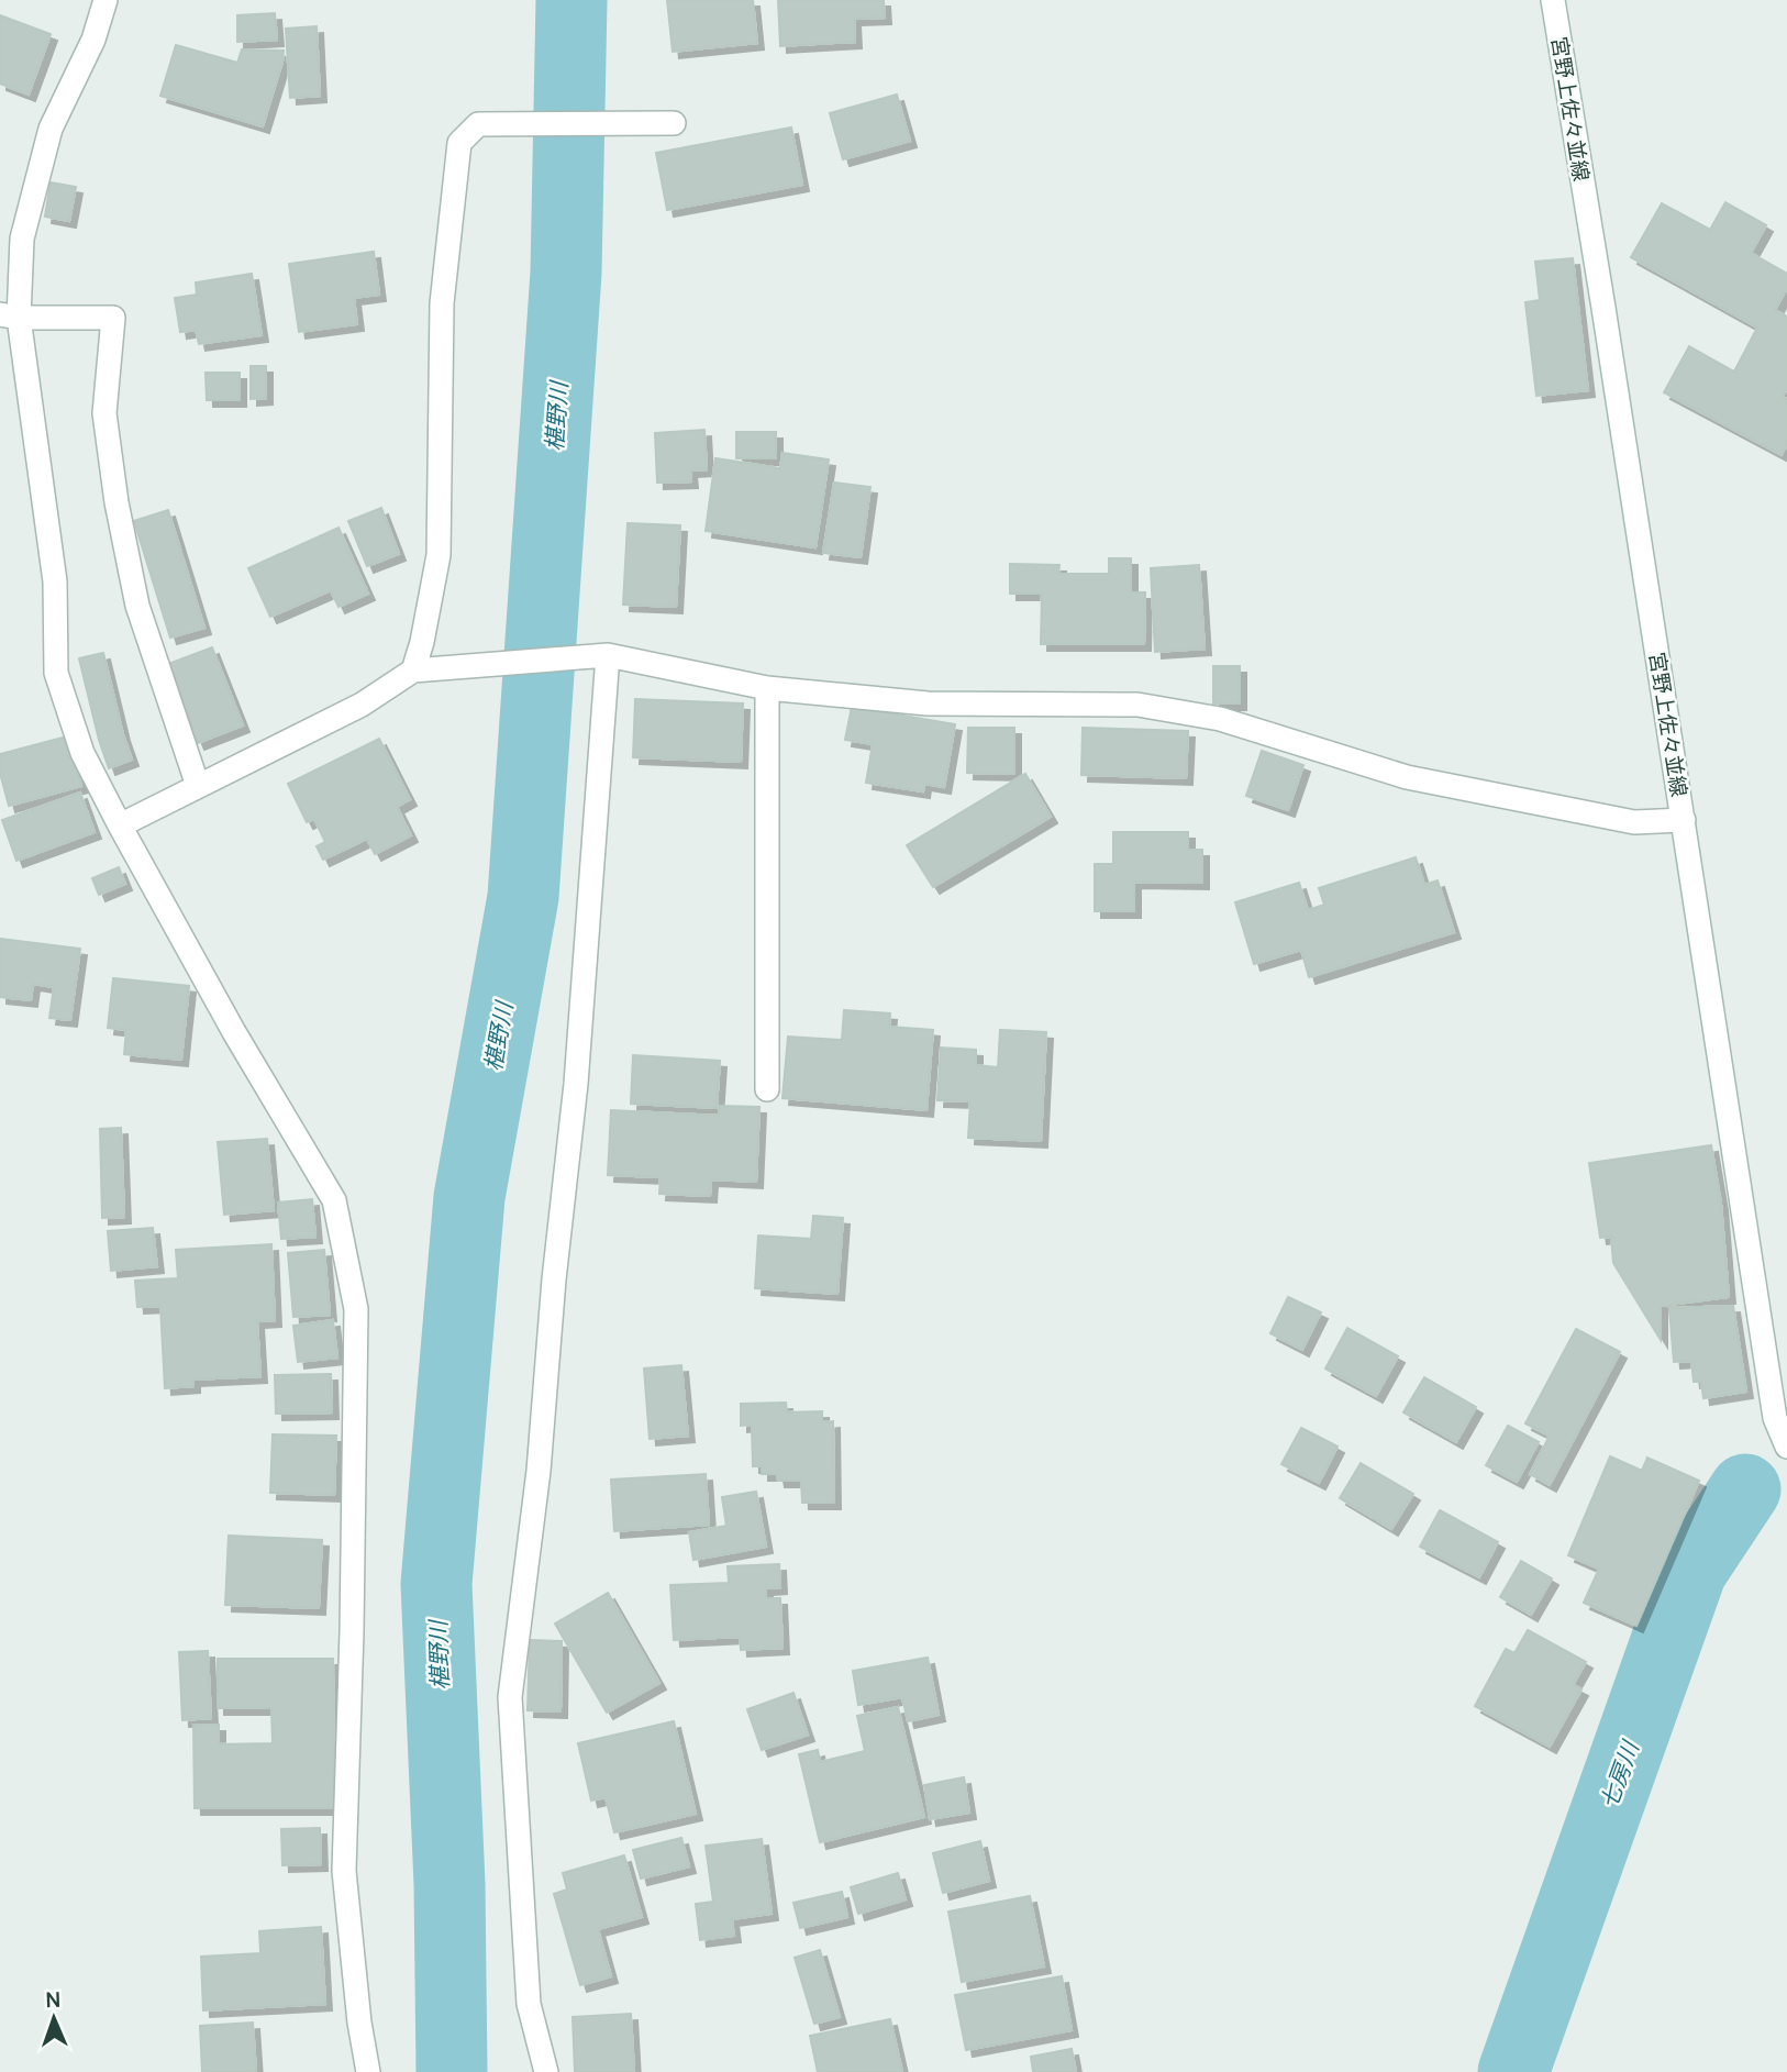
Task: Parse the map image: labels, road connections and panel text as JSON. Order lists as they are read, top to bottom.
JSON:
{
  "streets": {
    "street": ["宮野上佐々並線"]
  },
  "water": ["椹野川", "七房川"],
  "north": "top"
}
